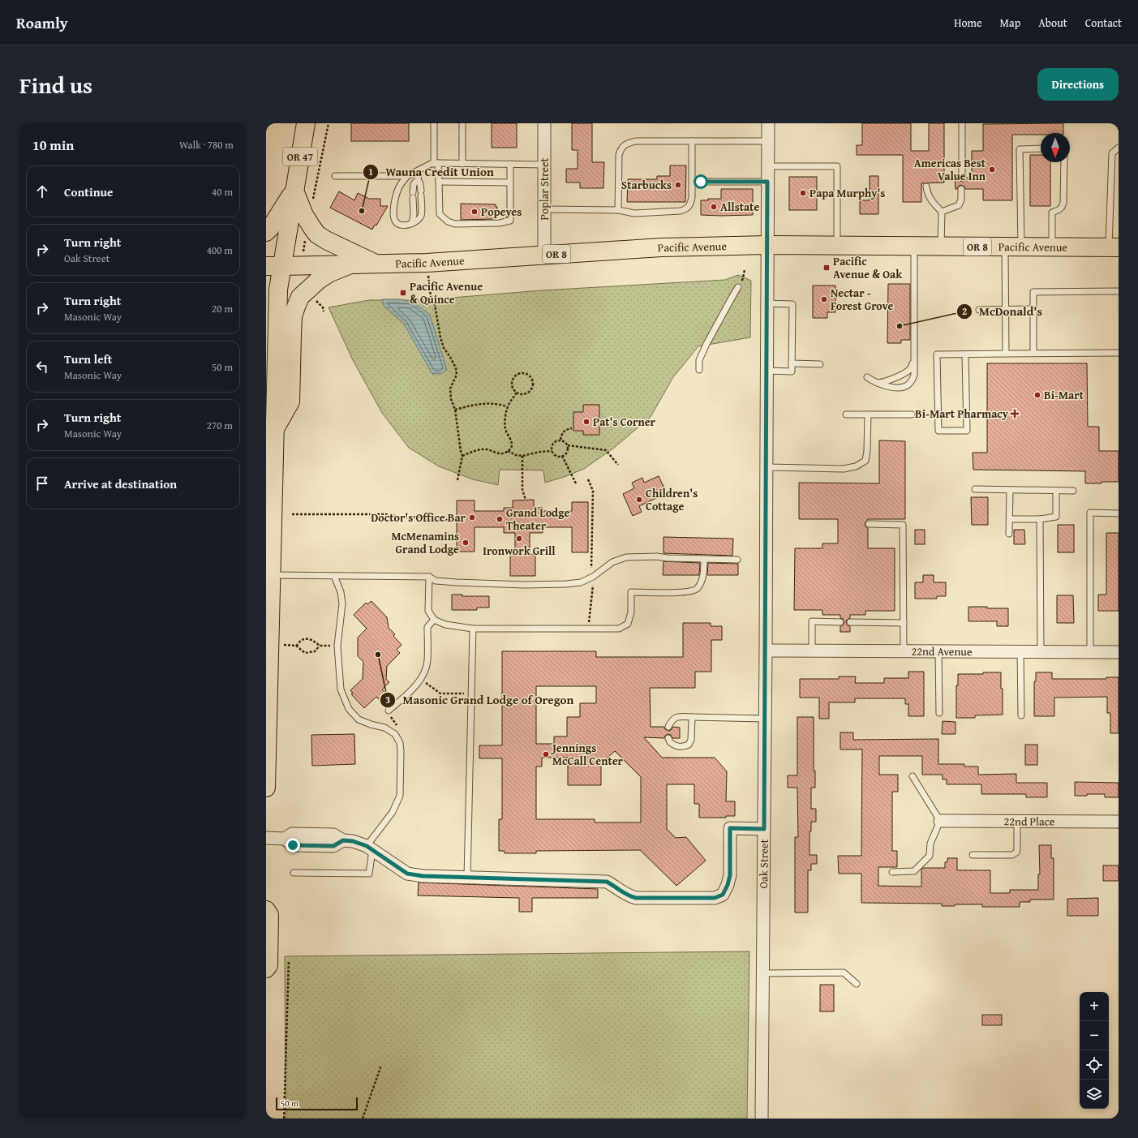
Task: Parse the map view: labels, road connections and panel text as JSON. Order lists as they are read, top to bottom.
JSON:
{
  "streets": {
    "main road": ["OR 47", "OR 8", "Pacific Avenue"],
    "street": [
      "Poplar Street",
      "22nd Avenue",
      "22nd Place",
      "Oak Street"
    ]
  },
  "crossings": [
    ["OR 47", "Pacific Avenue"],
    ["Poplar Street", "Pacific Avenue"],
    ["Pacific Avenue", "Oak Street"],
    ["22nd Avenue", "Oak Street"]
  ],
  "places": {
    "other": [
      "Americas Best Value Inn",
      "Starbucks",
      "Papa Murphy's",
      "Allstate",
      "Wauna Credit Union",
      "Popeyes",
      "Nectar - Forest Grove",
      "McDonald's",
      "Bi-Mart",
      "Pat's Corner",
      "Children's Cottage",
      "Doctor's Office Bar",
      "Grand Lodge Theater",
      "Ironwork Grill",
      "McMenamins Grand Lodge",
      "Masonic Grand Lodge of Oregon",
      "Jennings McCall Center"
    ],
    "transit": ["Pacific Avenue & Oak", "Pacific Avenue & Quince"],
    "health": ["Bi-Mart Pharmacy"]
  },
  "scale_bar": "50 m",
  "north": "bottom",
  "page": {
    "header": "Roamly",
    "nav": [
      "Home",
      "Map",
      "About",
      "Contact"
    ],
    "title": "Find us",
    "buttons": "Directions",
    "heading": ["10 min", "Walk · 780 m"],
    "list": [
      ["Continue", "40 m"],
      ["Turn right", "Oak Street", "400 m"],
      ["Turn right", "Masonic Way", "20 m"],
      ["Turn left", "Masonic Way", "50 m"],
      ["Turn right", "Masonic Way", "270 m"],
      "Arrive at destination"
    ],
    "map_buttons": ["+", "−"],
    "scale": "50 m"
  }
}
